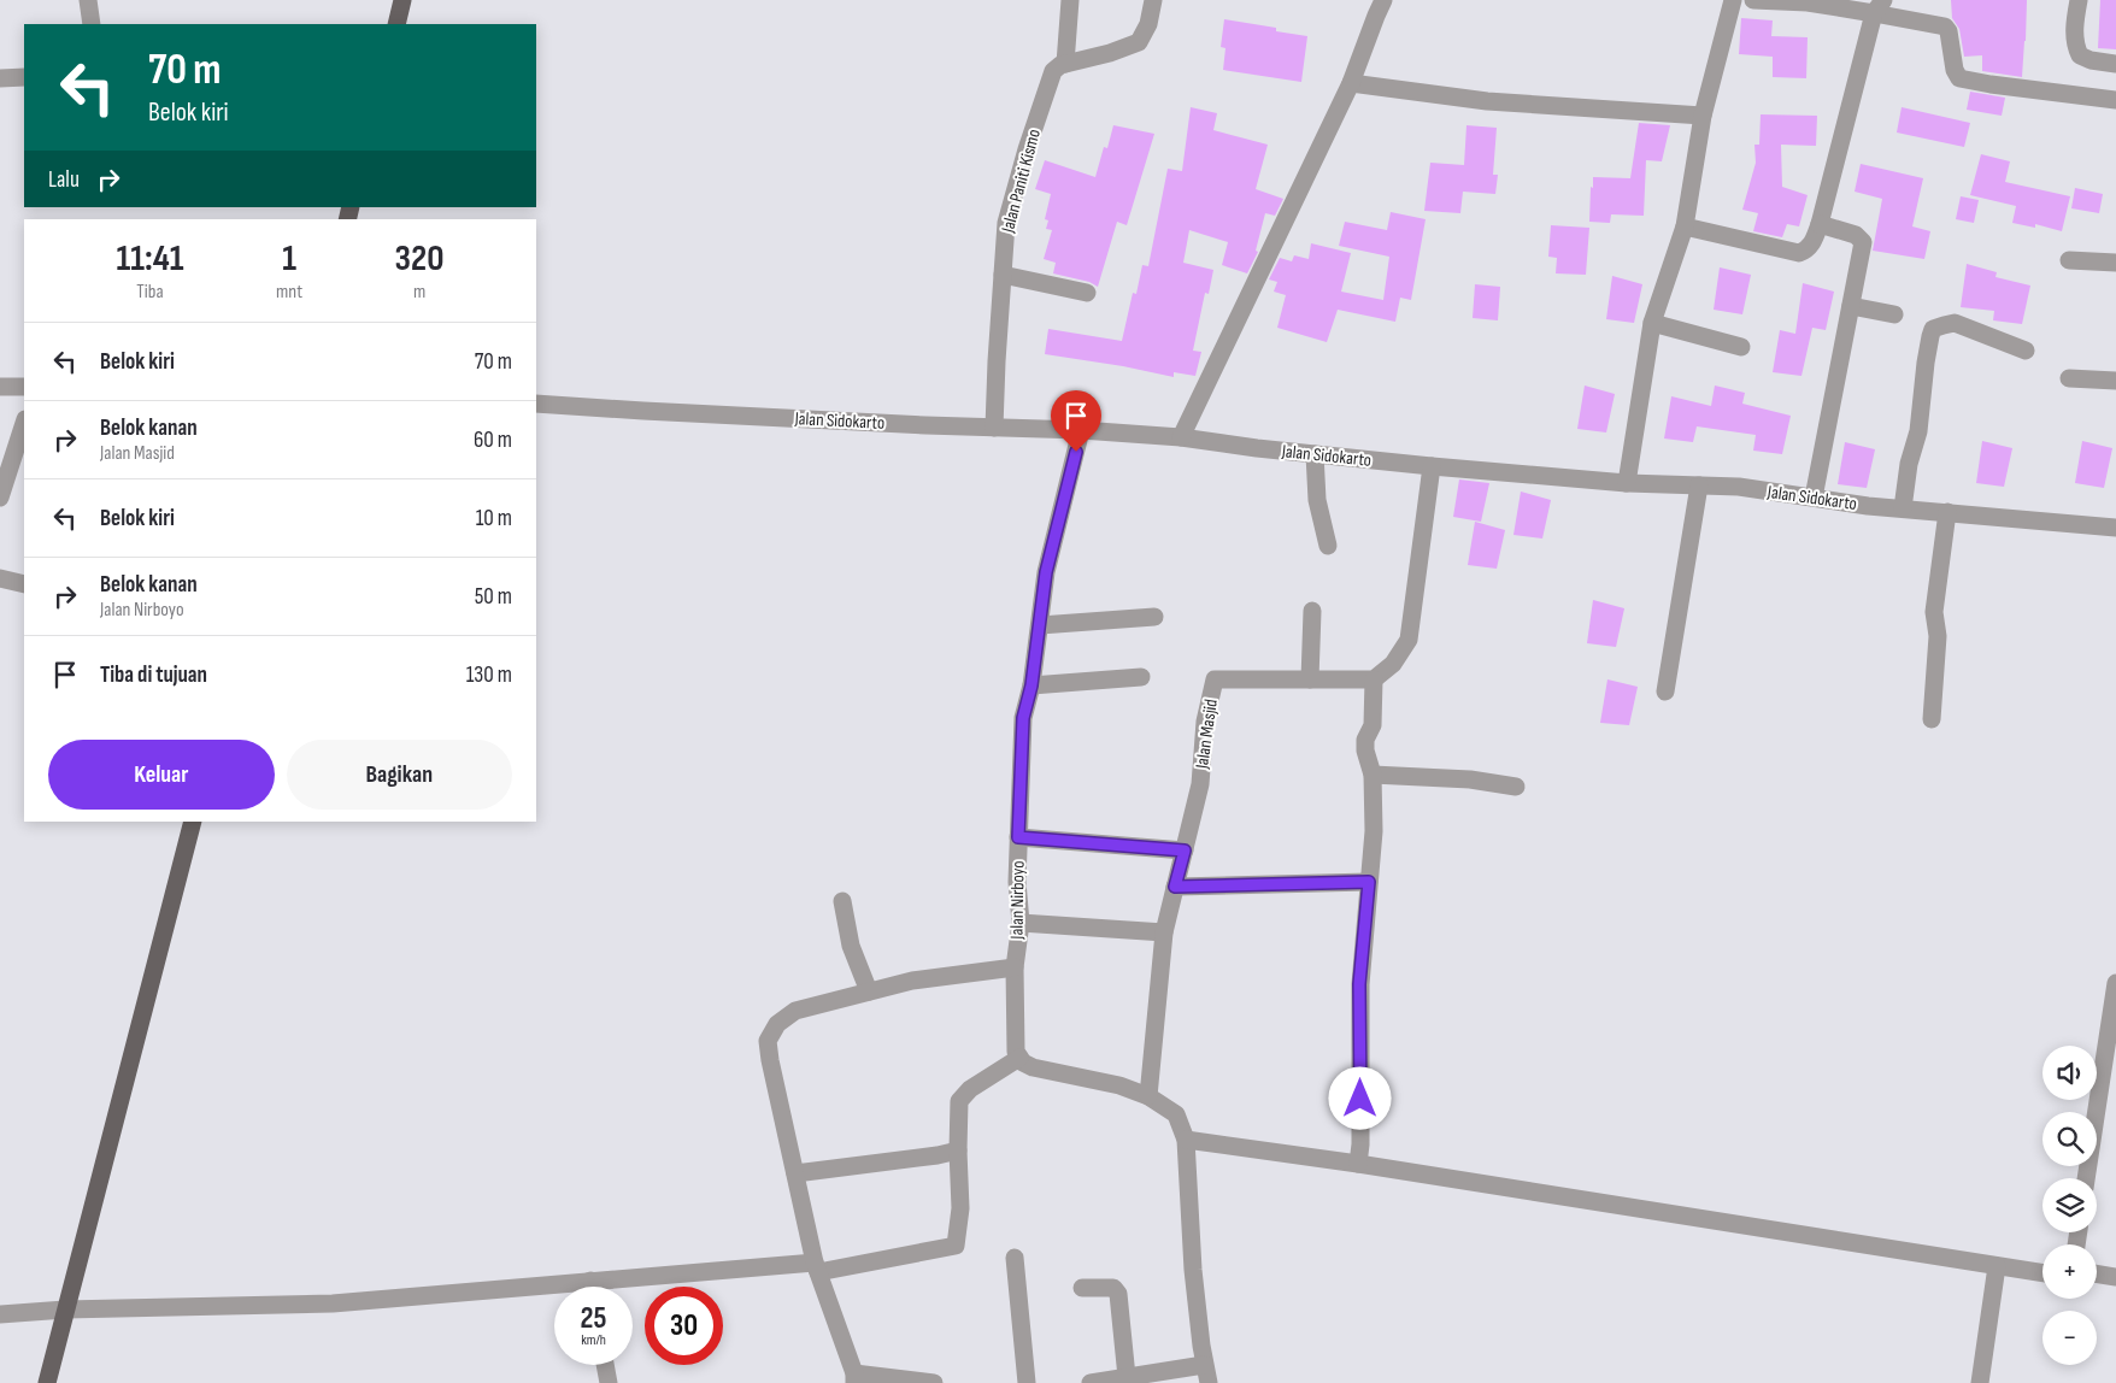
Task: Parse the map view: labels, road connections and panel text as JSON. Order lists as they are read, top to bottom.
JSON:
{
  "streets": {
    "street": [
      "Jalan Paniti Kismo",
      "Jalan Sidokarto",
      "Jalan Masjid",
      "Jalan Nirboyo"
    ]
  },
  "crossings": [
    ["Jalan Paniti Kismo", "Jalan Sidokarto"],
    ["Jalan Sidokarto", "Jalan Nirboyo"]
  ],
  "page": {
    "turn": ["70 m", "Belok kiri"],
    "then": "Lalu",
    "eta": [
      "11:41",
      "Tiba",
      "1",
      "mnt",
      "320",
      "m"
    ],
    "list": [
      {
        "name": "Belok kiri",
        "value": "70 m"
      },
      {
        "name": "Belok kanan",
        "note": "Jalan Masjid",
        "value": "60 m"
      },
      {
        "name": "Belok kiri",
        "value": "10 m"
      },
      {
        "name": "Belok kanan",
        "note": "Jalan Nirboyo",
        "value": "50 m"
      },
      {
        "name": "Tiba di tujuan",
        "value": "130 m"
      }
    ],
    "buttons": ["Keluar", "Bagikan"],
    "map_buttons": ["+", "−"],
    "speed": "25 km/h",
    "limit": "30"
  }
}
